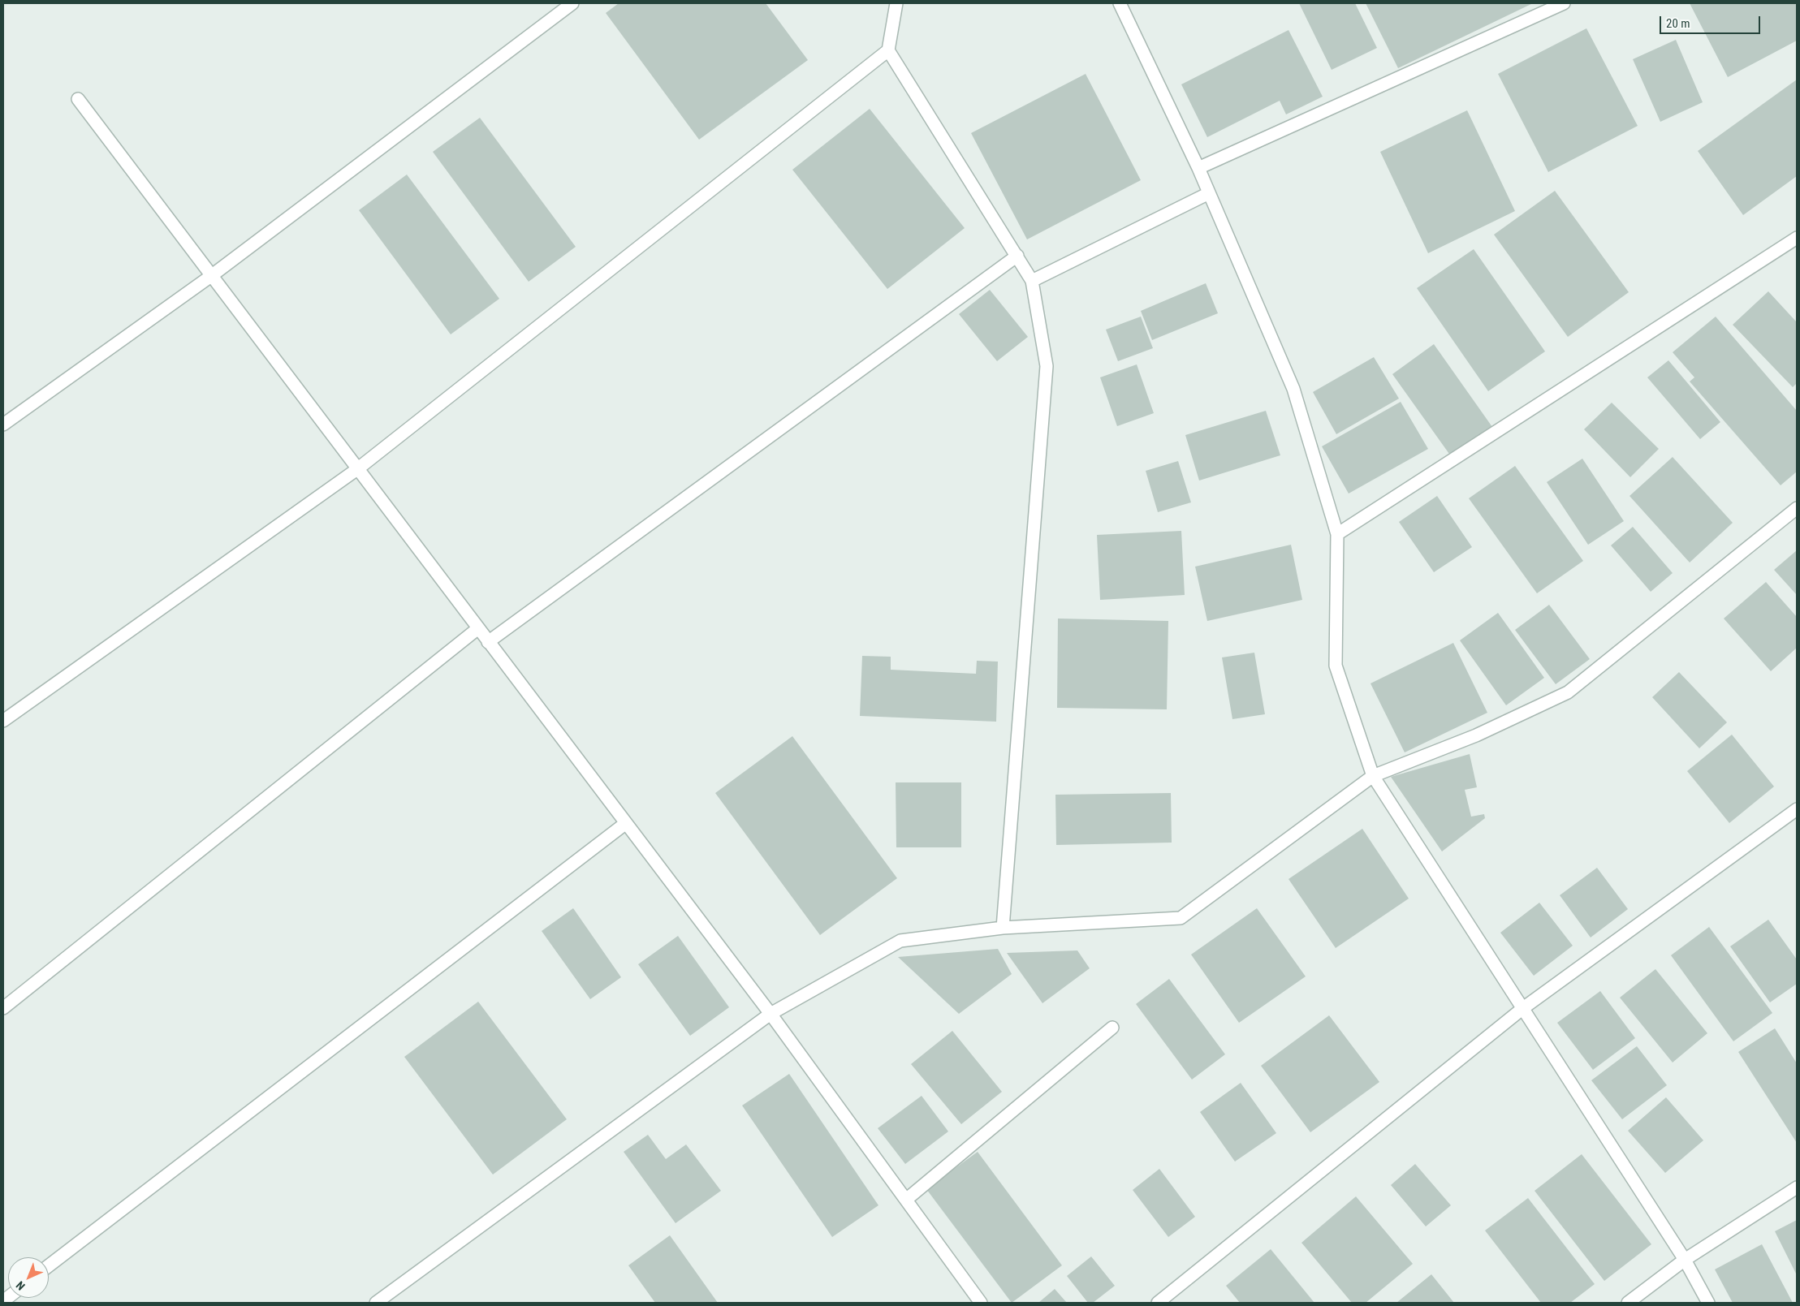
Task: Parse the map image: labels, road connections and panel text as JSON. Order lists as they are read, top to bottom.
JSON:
{
  "scale_bar": "20 m",
  "north": "bottom left"
}
